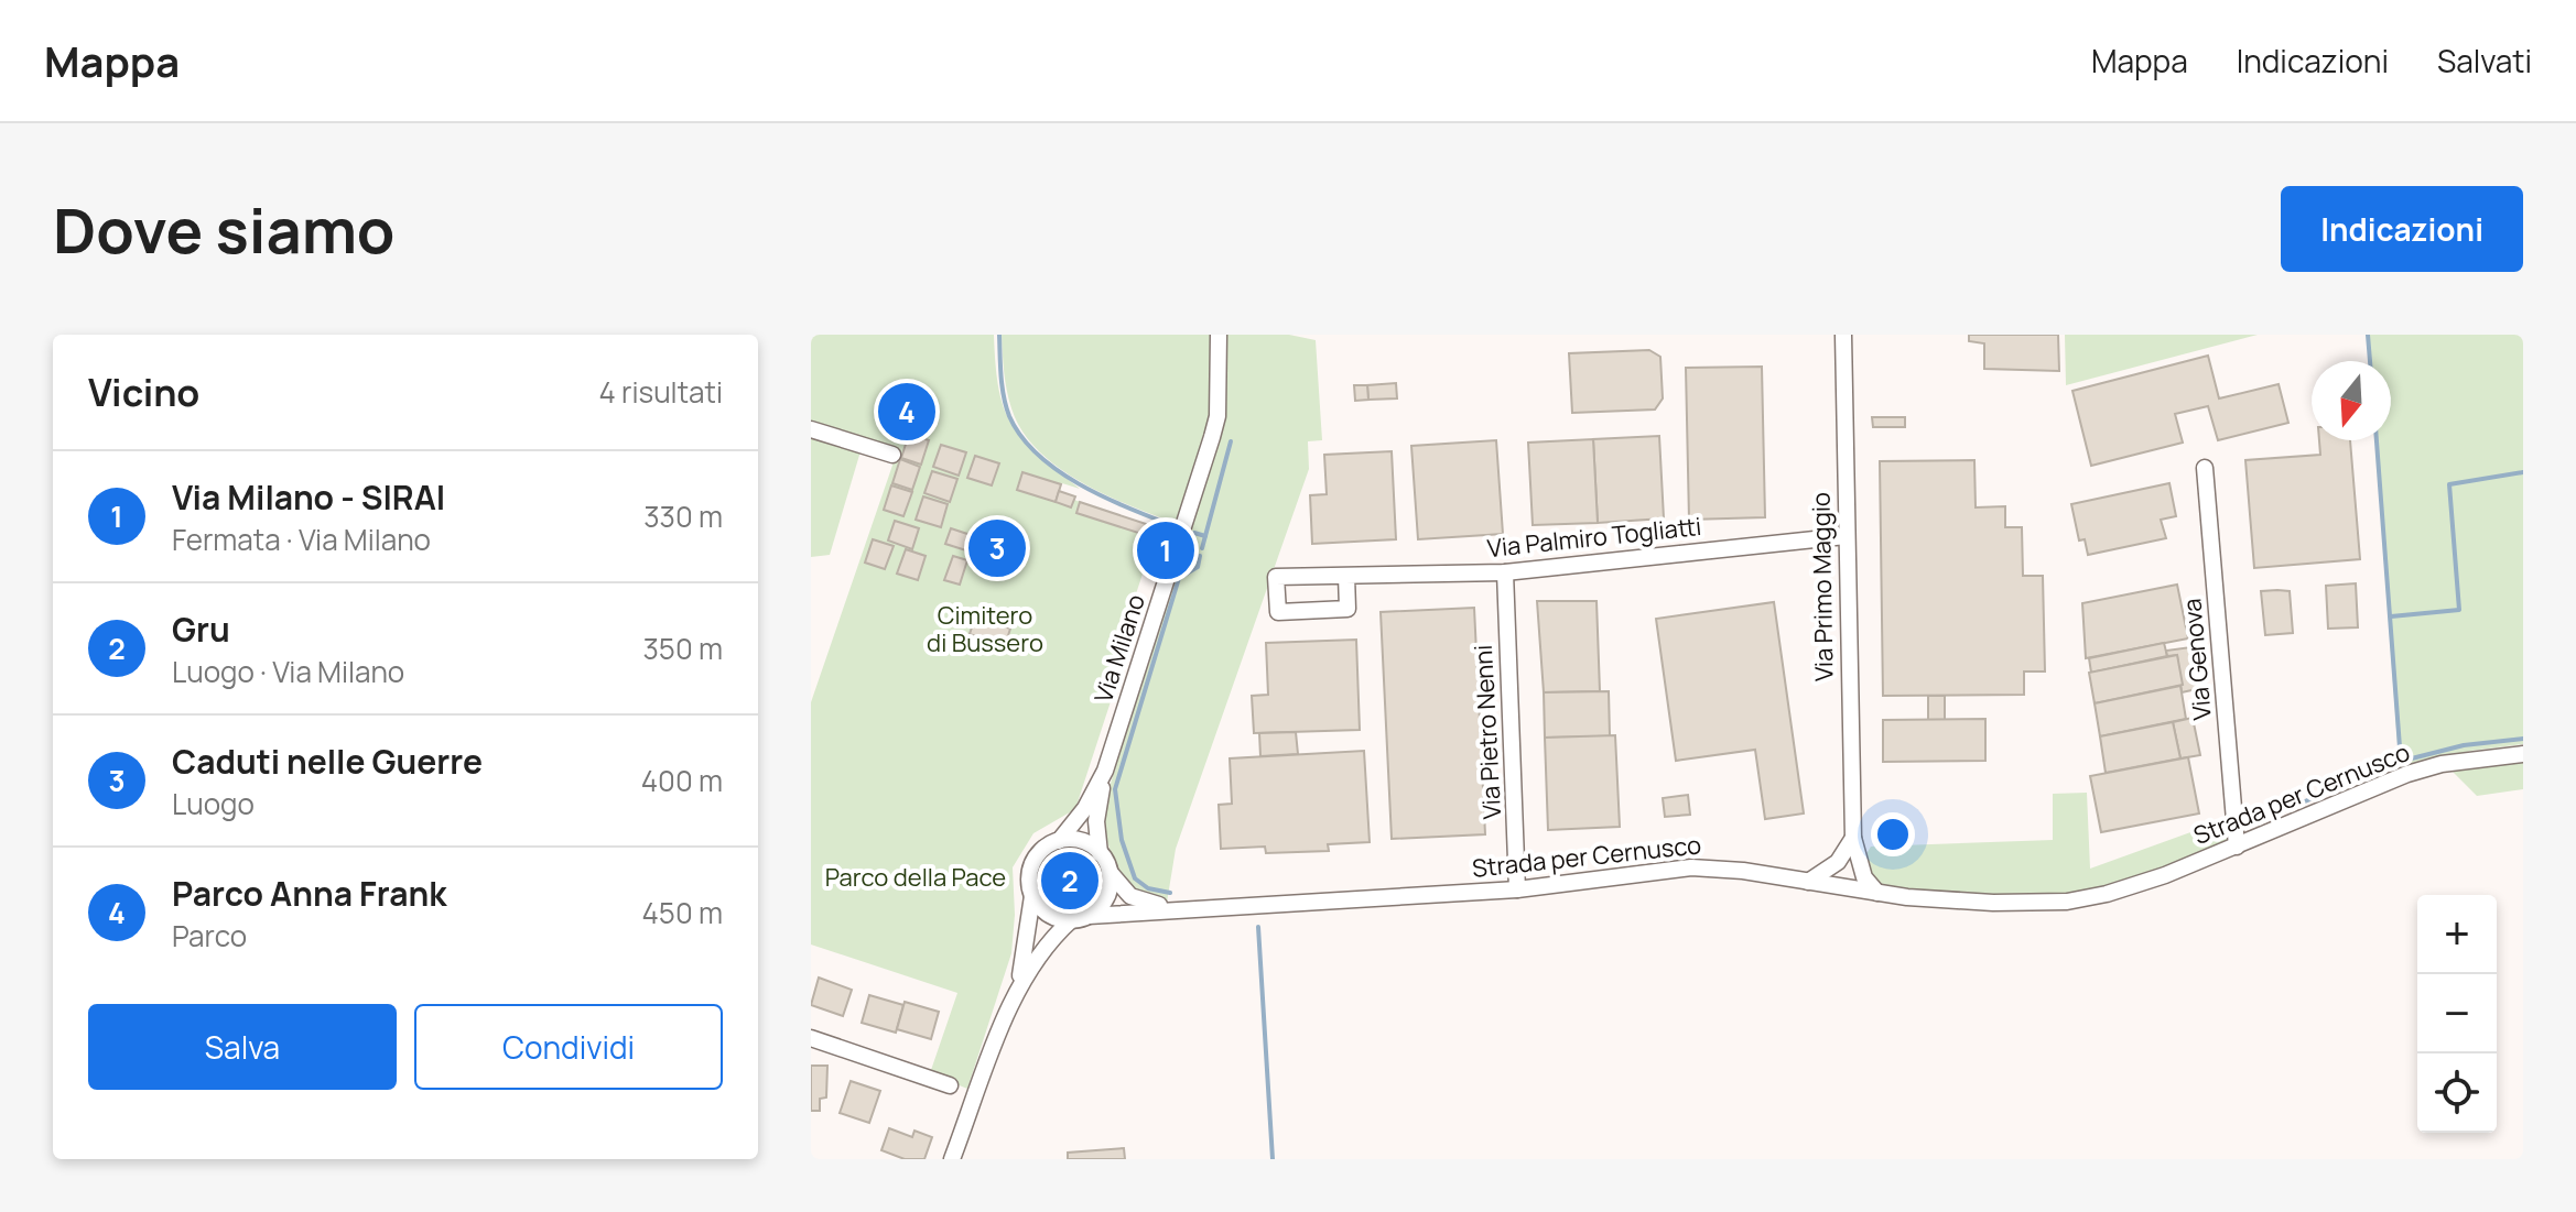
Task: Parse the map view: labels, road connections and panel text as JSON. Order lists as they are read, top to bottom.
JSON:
{
  "streets": {
    "street": [
      "Via Palmiro Togliatti",
      "Via Primo Maggio",
      "Via Milano",
      "Via Genova",
      "Via Pietro Nenni",
      "Strada per Cernusco"
    ]
  },
  "crossings": [
    ["Via Palmiro Togliatti", "Via Primo Maggio"],
    ["Via Palmiro Togliatti", "Via Pietro Nenni"],
    ["Via Primo Maggio", "Strada per Cernusco"],
    ["Via Milano", "Strada per Cernusco"],
    ["Via Genova", "Strada per Cernusco"],
    ["Via Pietro Nenni", "Strada per Cernusco"]
  ],
  "parks": ["Cimitero di Bussero", "Parco della Pace"],
  "north": "bottom",
  "page": {
    "header": "Mappa",
    "nav": ["Mappa", "Indicazioni", "Salvati"],
    "buttons": [
      "Indicazioni",
      ["Salva", "Condividi"]
    ],
    "title": "Dove siamo",
    "heading": ["Vicino", "4 risultati"],
    "pins": [
      "4",
      "3",
      "1",
      "2"
    ],
    "list": [
      {
        "mark": "1",
        "name": "Via Milano - SIRAI",
        "note": "Fermata · Via Milano",
        "value": "330 m"
      },
      {
        "mark": "2",
        "name": "Gru",
        "note": "Luogo · Via Milano",
        "value": "350 m"
      },
      {
        "mark": "3",
        "name": "Caduti nelle Guerre",
        "note": "Luogo",
        "value": "400 m"
      },
      {
        "mark": "4",
        "name": "Parco Anna Frank",
        "note": "Parco",
        "value": "450 m"
      }
    ],
    "map_buttons": ["+", "−"]
  }
}
